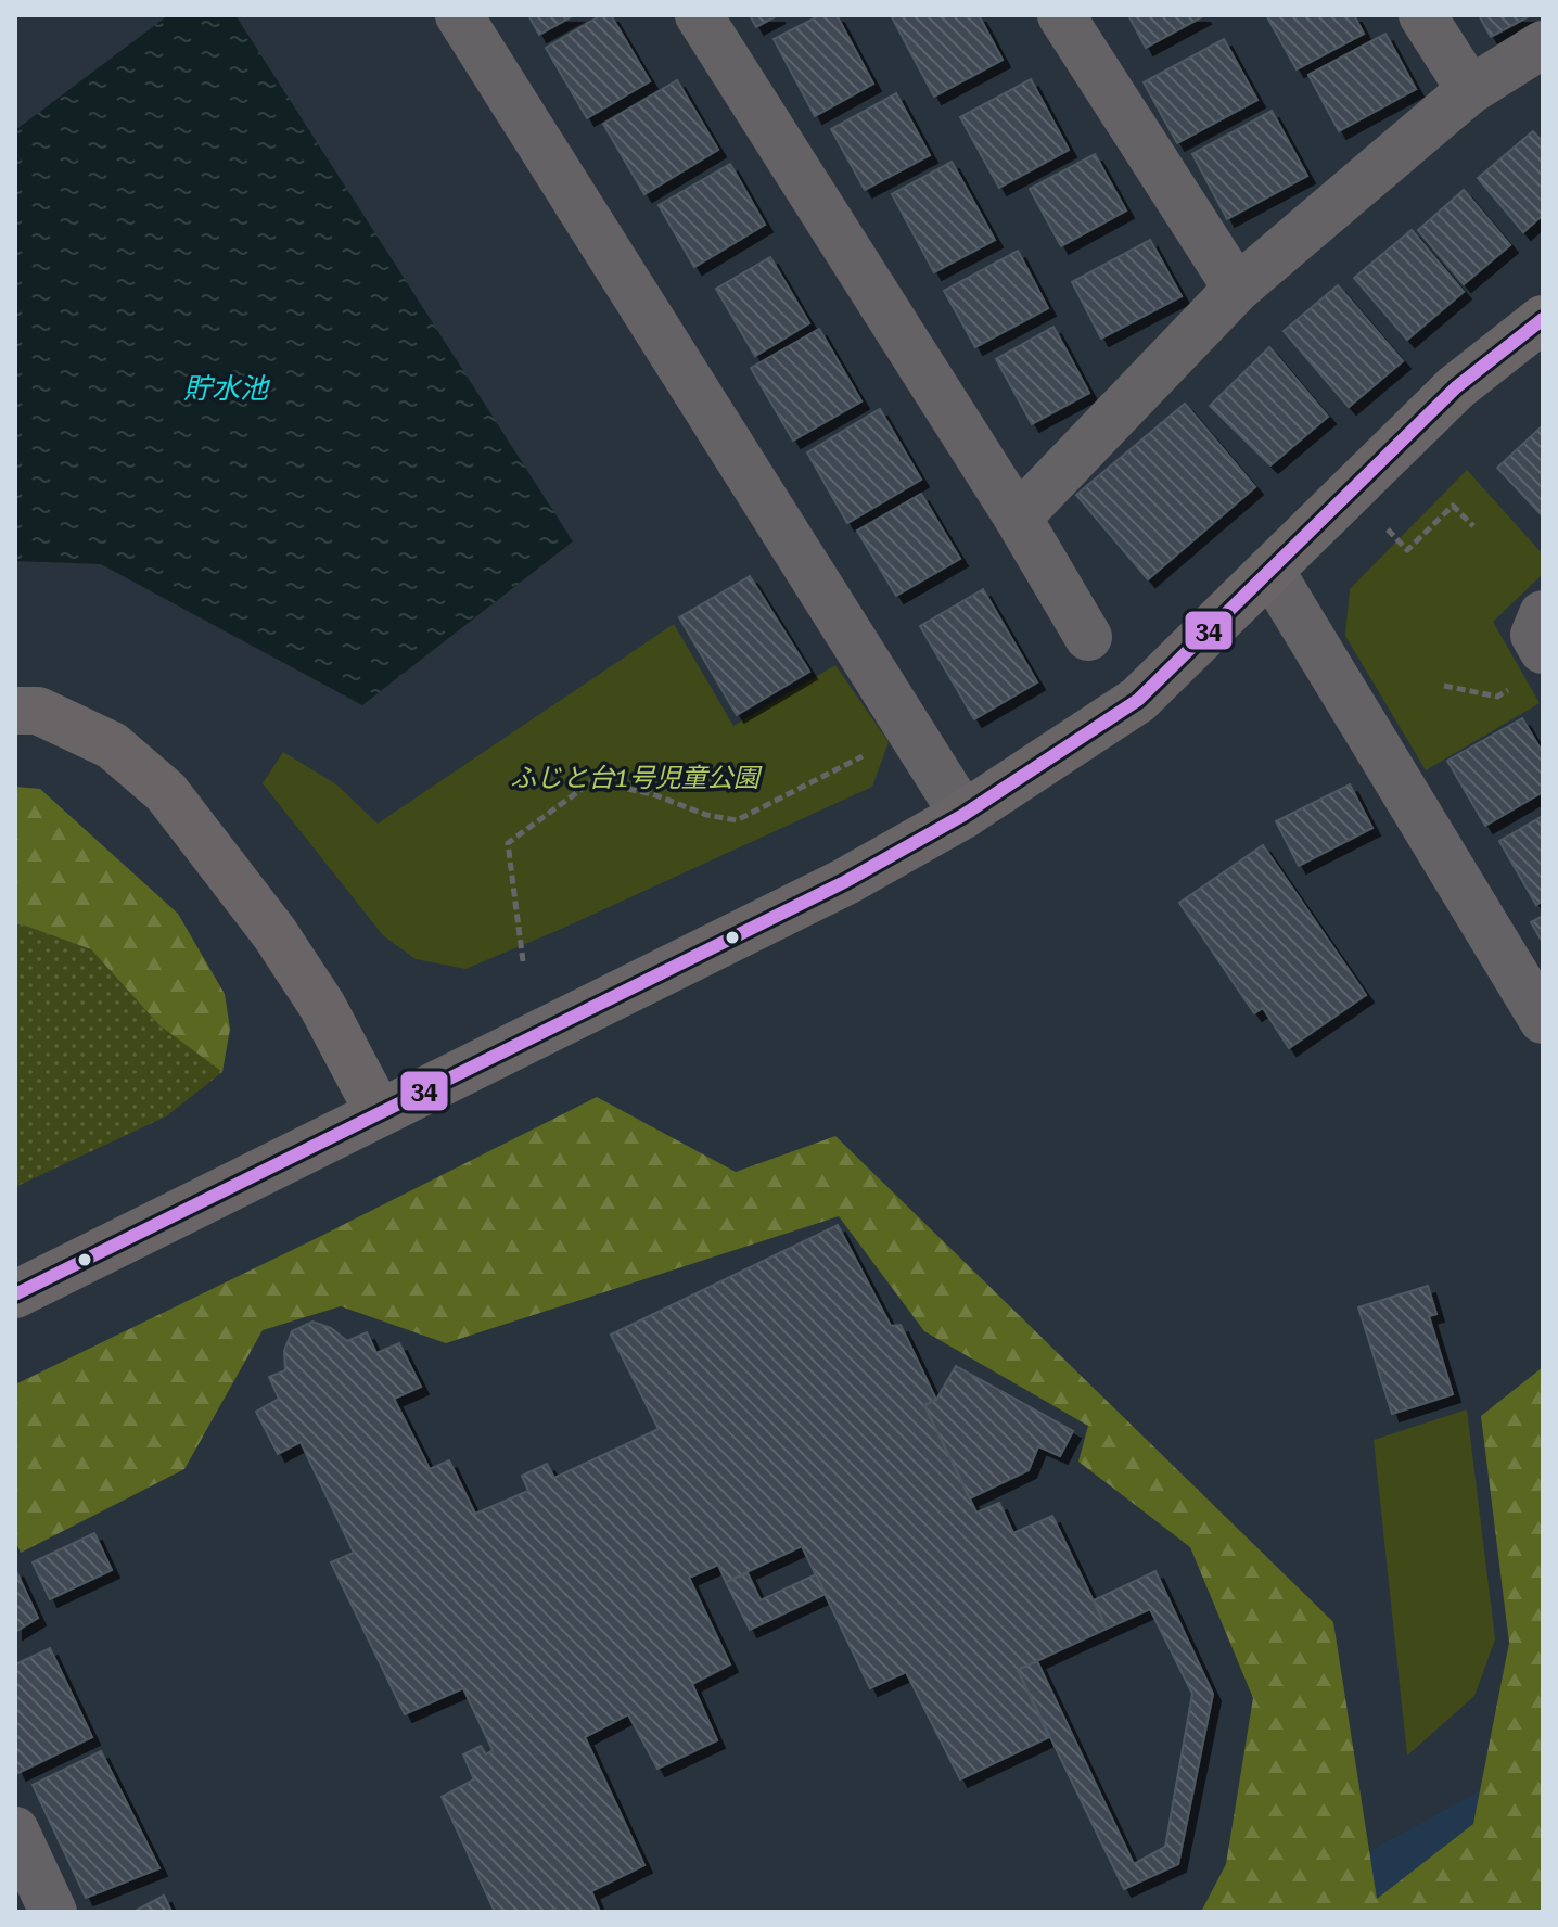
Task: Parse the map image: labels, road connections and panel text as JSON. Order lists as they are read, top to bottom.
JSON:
{
  "water": ["貯水池"],
  "parks": ["ふじと台1号児童公園"],
  "lines": ["transit line 34"]
}
